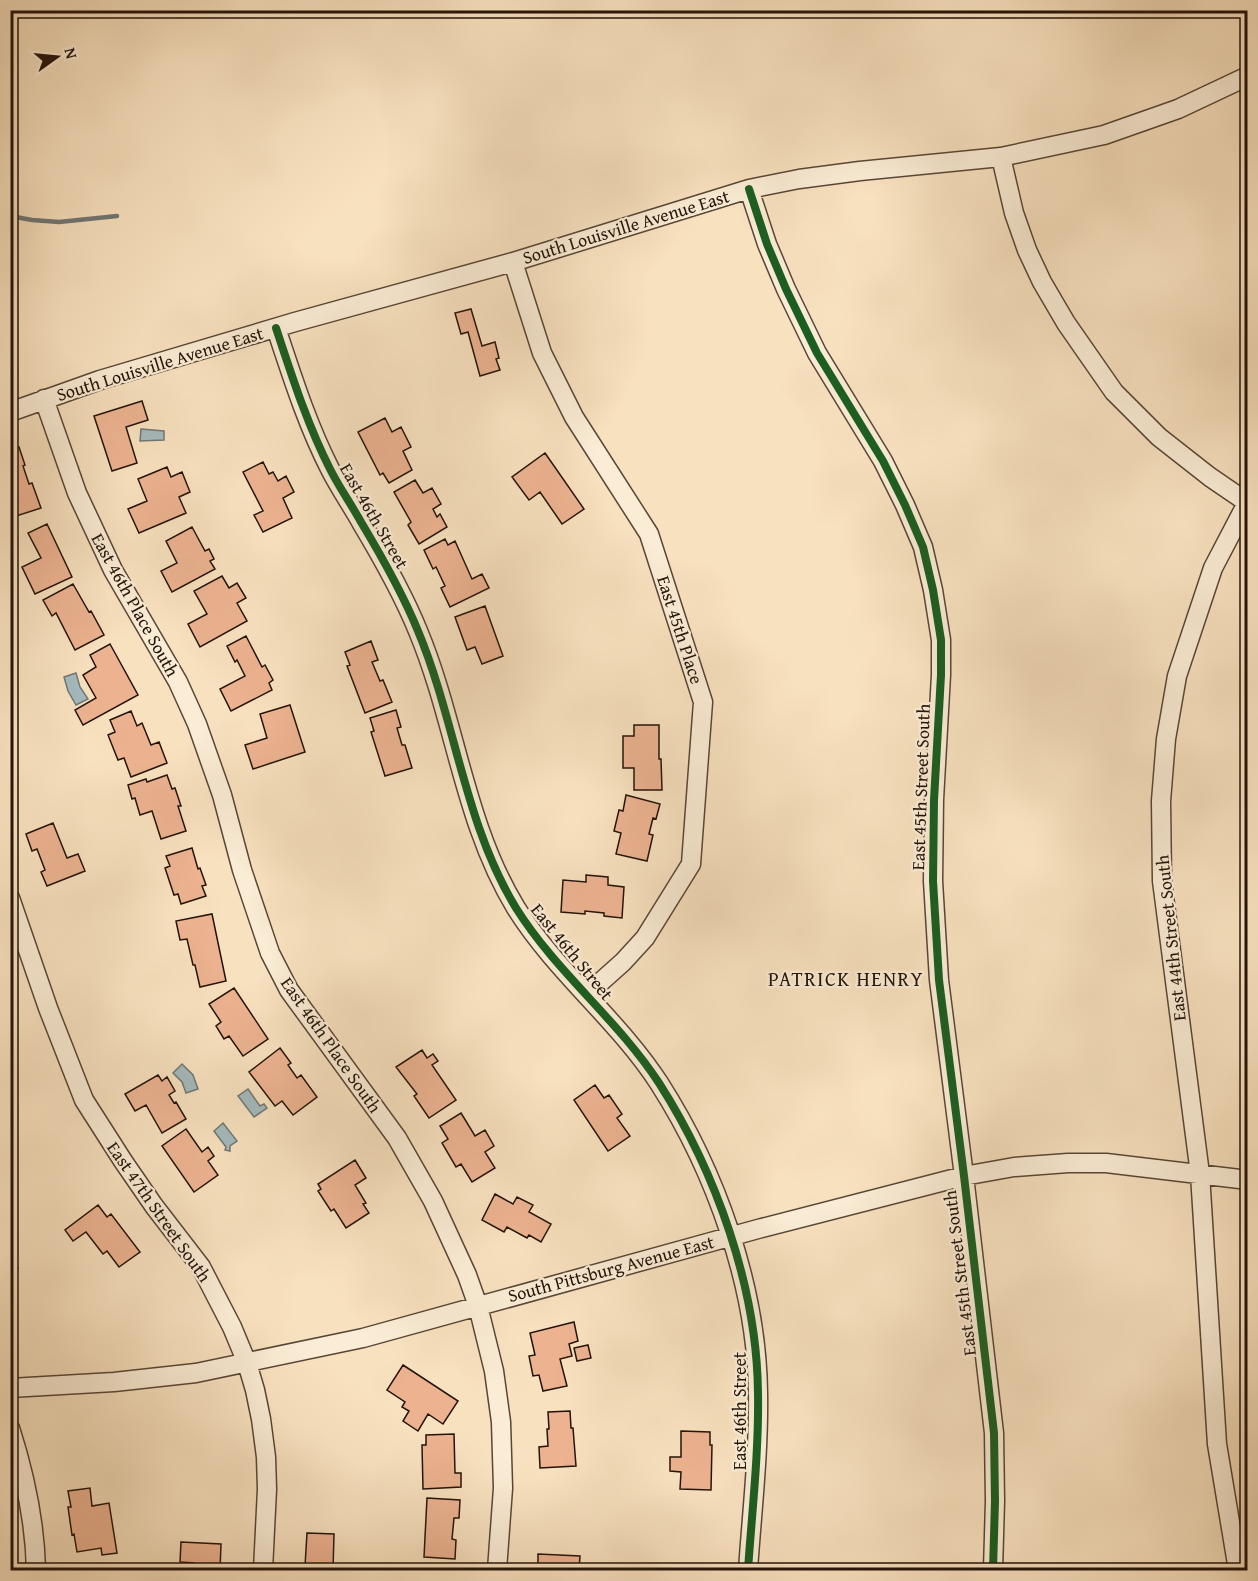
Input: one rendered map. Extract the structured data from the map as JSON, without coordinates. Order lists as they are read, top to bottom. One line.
{"streets":{"street":["South Louisville Avenue East","East 46th Street","East 46th Place South","East 45th Place","East 45th Street South","East 44th Street South","East 47th Street South","South Pittsburg Avenue East"]},"crossings":[["South Louisville Avenue East","East 46th Street"],["South Louisville Avenue East","East 46th Place South"],["South Louisville Avenue East","East 45th Place"],["South Louisville Avenue East","East 45th Street South"],["South Louisville Avenue East","East 44th Street South"],["East 46th Street","East 45th Place"],["East 46th Street","South Pittsburg Avenue East"],["East 46th Place South","South Pittsburg Avenue East"],["East 45th Street South","South Pittsburg Avenue East"],["East 44th Street South","South Pittsburg Avenue East"],["East 47th Street South","South Pittsburg Avenue East"]],"districts":["PATRICK HENRY"],"north":"right"}
